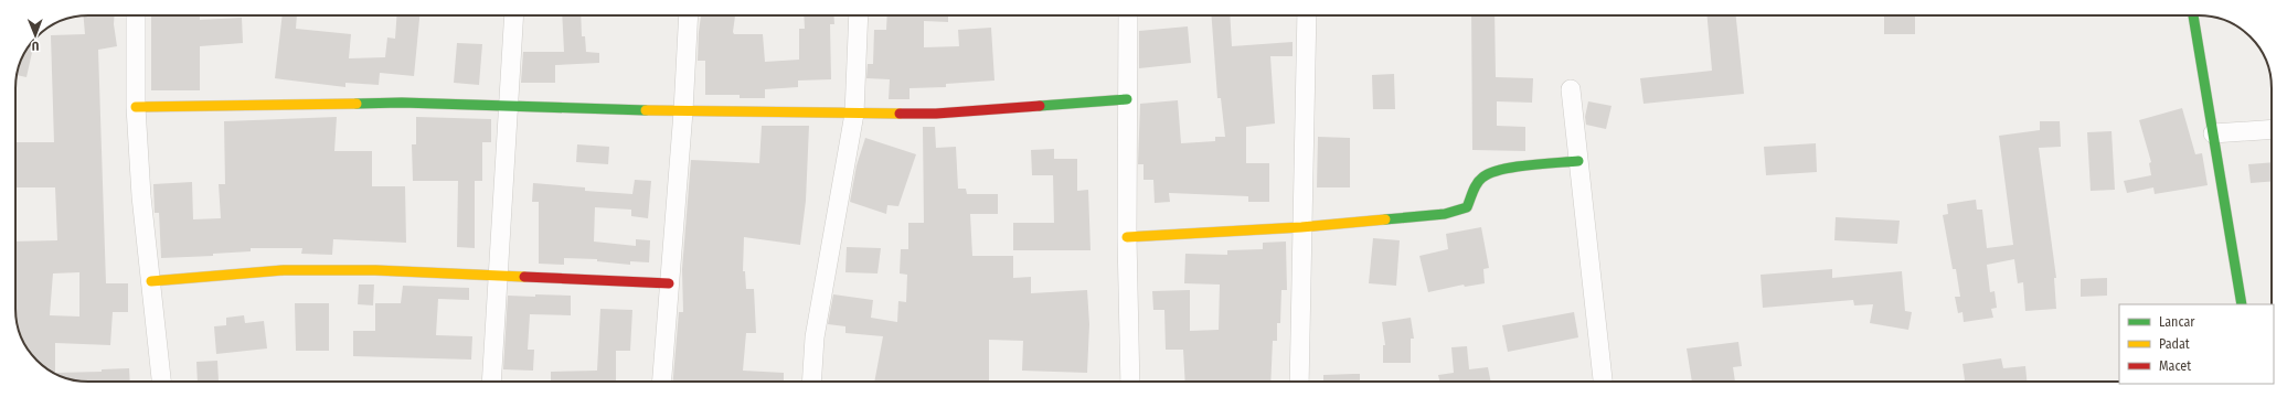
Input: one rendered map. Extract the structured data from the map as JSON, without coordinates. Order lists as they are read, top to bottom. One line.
{"legend":["Lancar","Padat","Macet"],"north":"bottom"}
